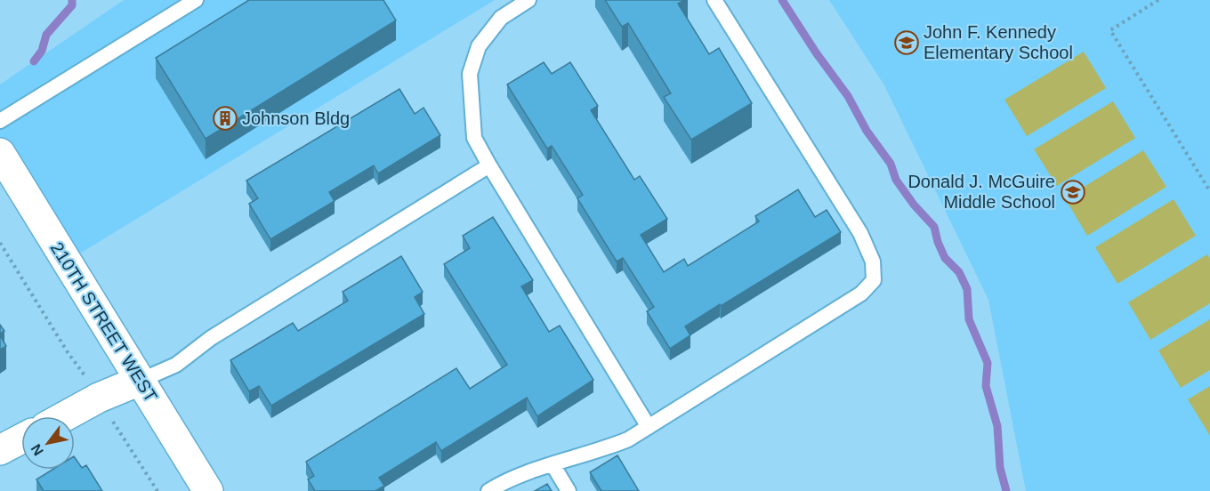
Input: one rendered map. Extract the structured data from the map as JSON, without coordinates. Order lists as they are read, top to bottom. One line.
{"streets":{"street":["210TH STREET WEST"]},"places":{"school or university":["John F. Kennedy Elementary School","Donald J. McGuire Middle School"],"building":["Johnson Bldg"]},"north":"bottom left"}
